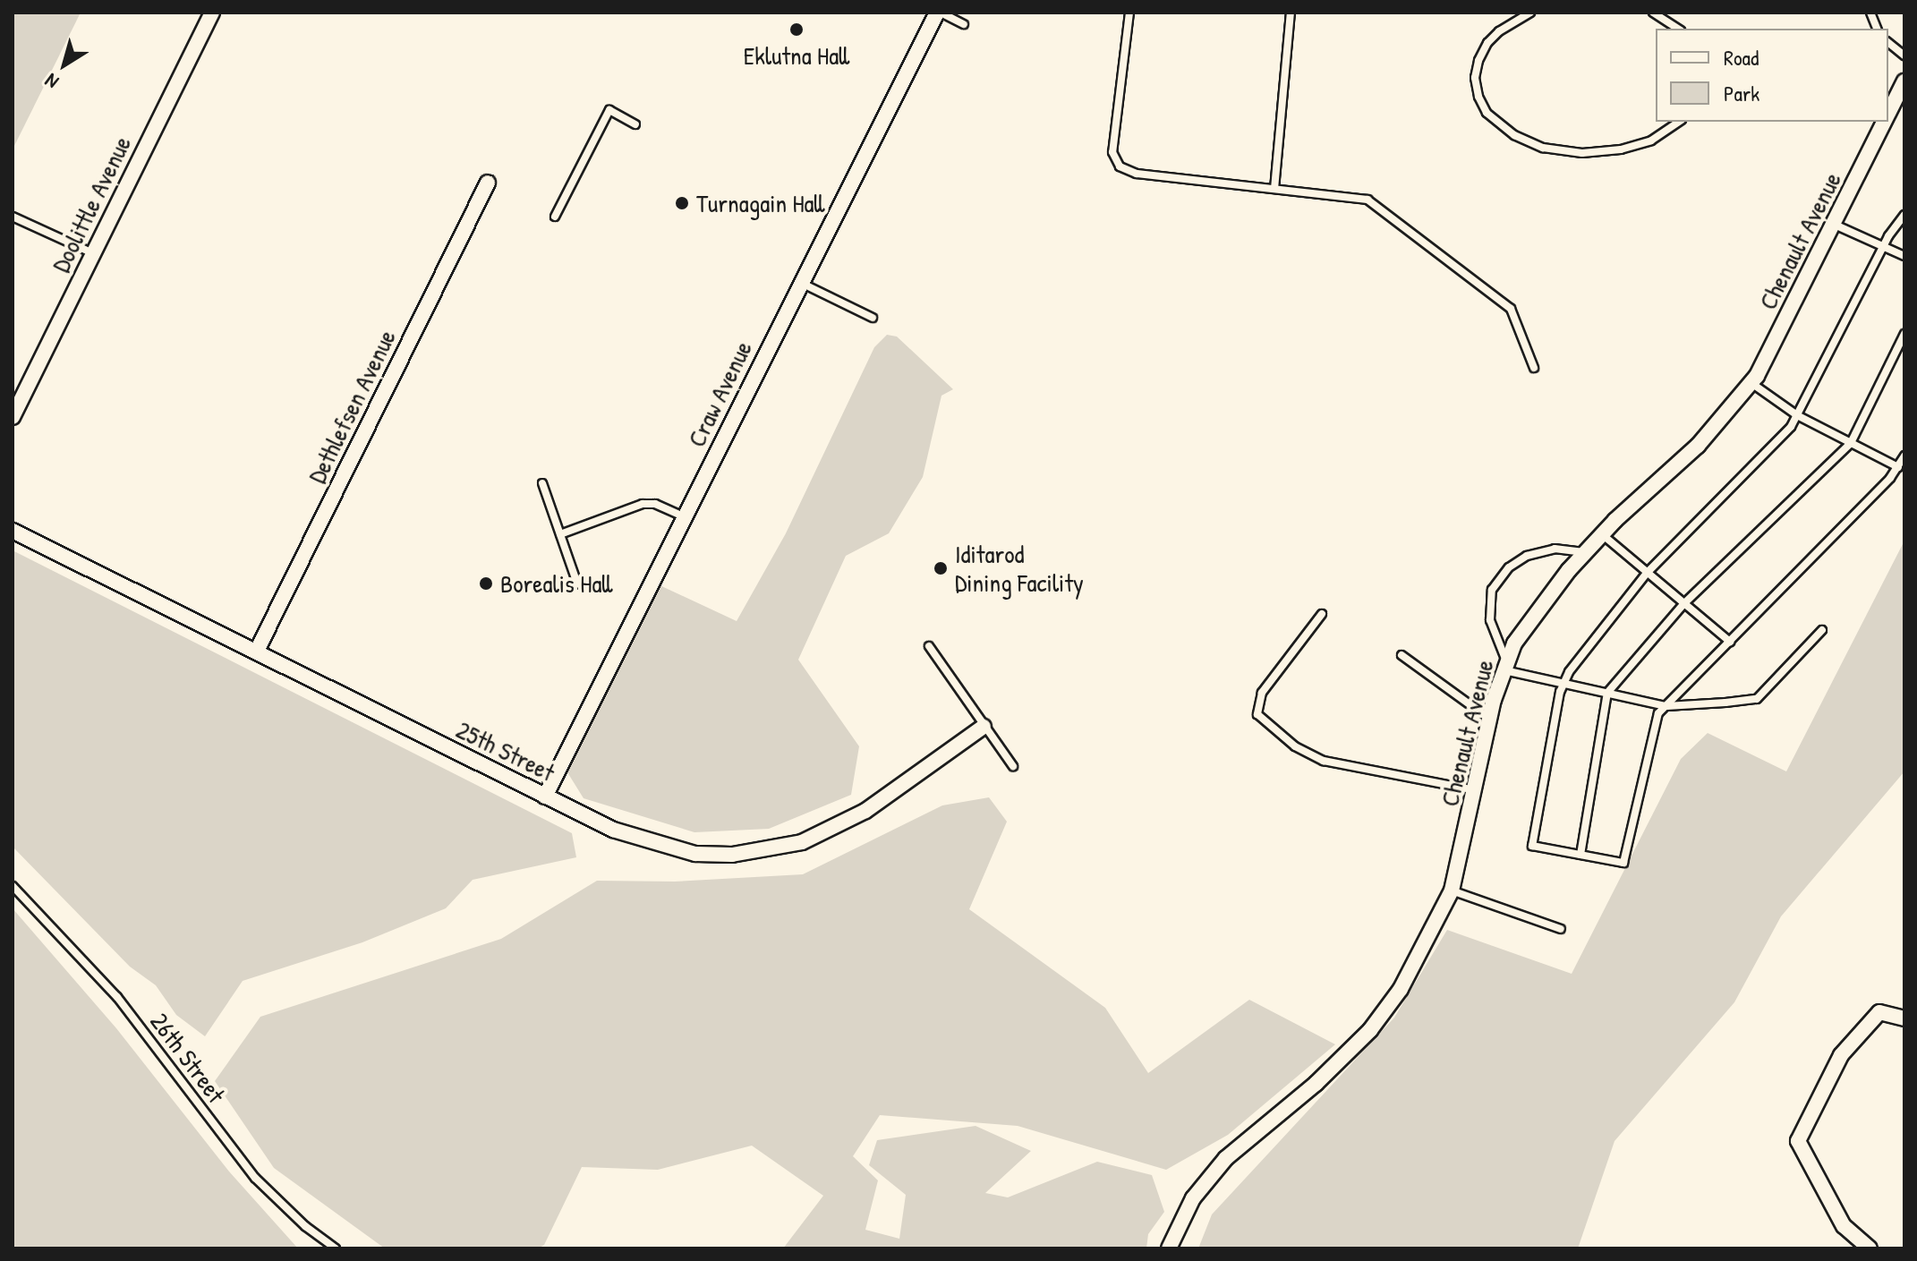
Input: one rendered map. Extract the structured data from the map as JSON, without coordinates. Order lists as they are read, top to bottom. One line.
{"streets":{"street":["Doolittle Avenue","Chenault Avenue","Craw Avenue","Dethlefsen Avenue","25th Street"],"lane":["26th Street"]},"crossings":[["Craw Avenue","25th Street"],["Dethlefsen Avenue","25th Street"]],"places":["Eklutna Hall","Turnagain Hall","Iditarod Dining Facility","Borealis Hall"],"legend":["Road","Park"],"north":"bottom left"}
